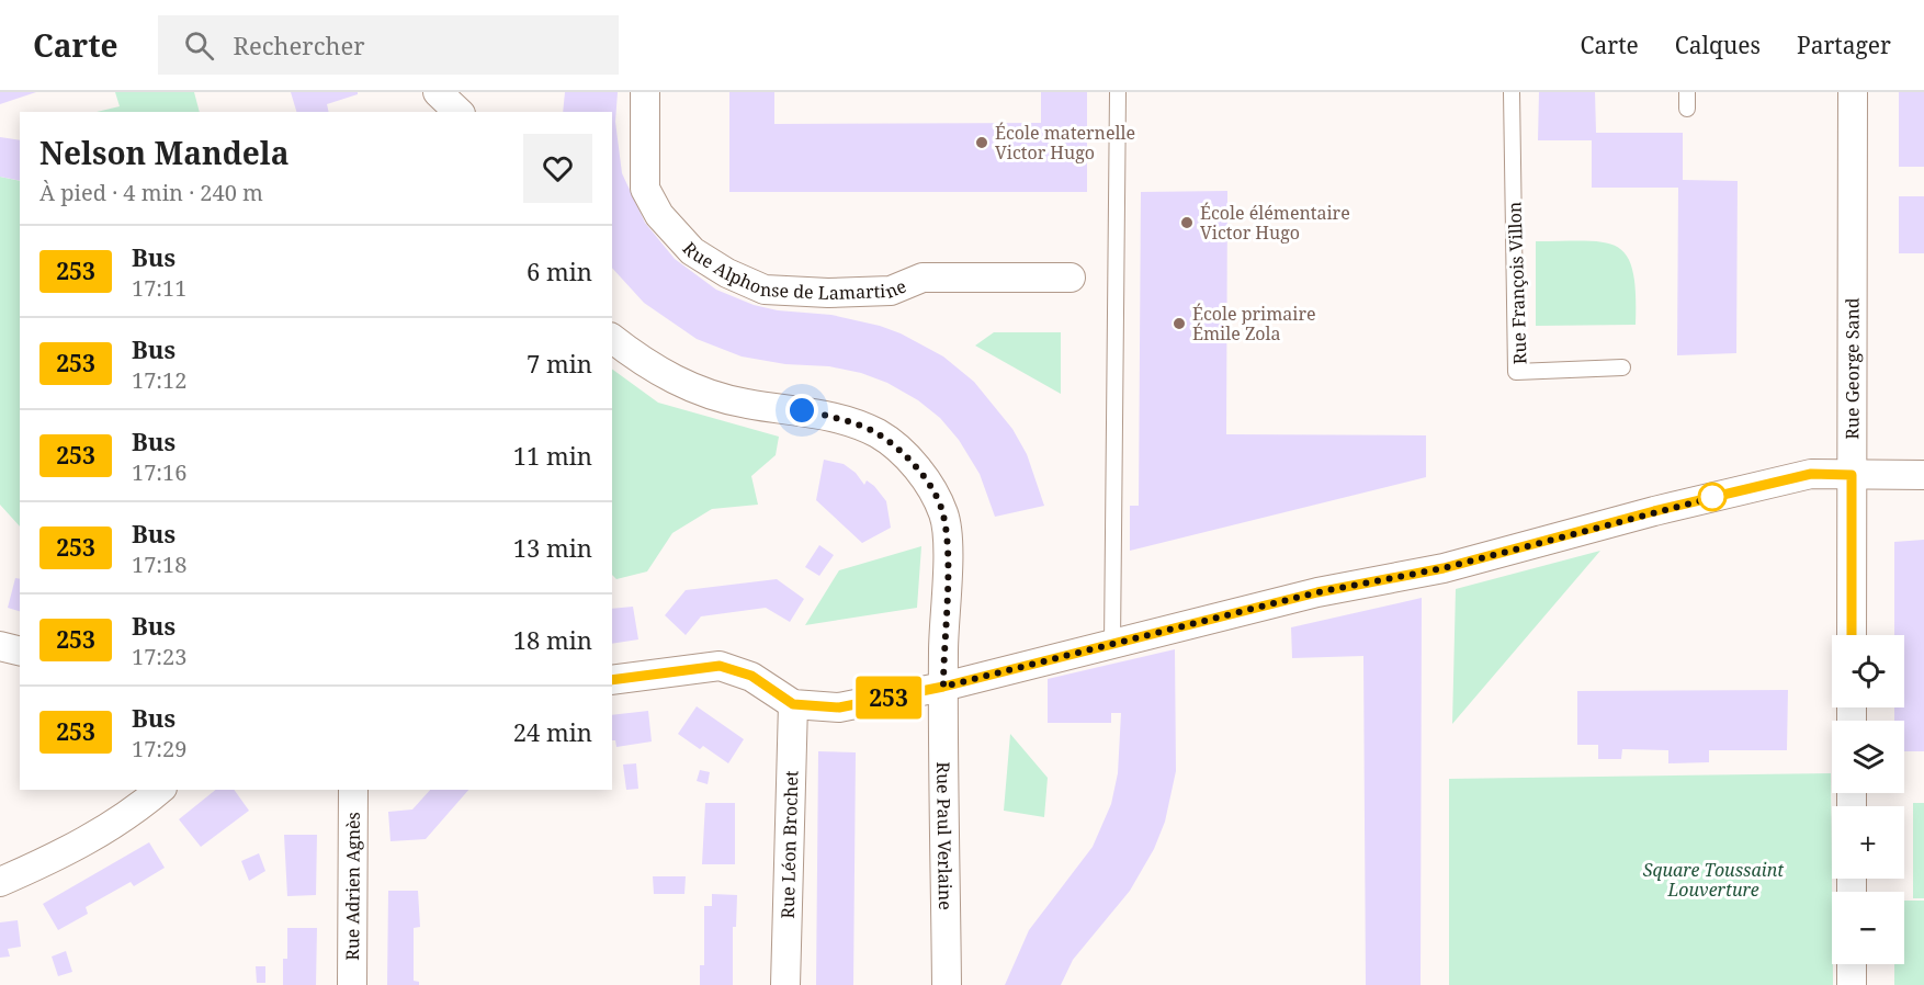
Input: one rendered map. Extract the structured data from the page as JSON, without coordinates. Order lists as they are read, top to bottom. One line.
{"streets":{"street":["Rue Alphonse de Lamartine","Rue George Sand","Rue Paul Verlaine","Rue Léon Brochet","Rue Adrien Agnès"],"lane":["Rue François Villon"]},"parks":["Square Toussaint Louverture"],"places":["École maternelle Victor Hugo","École élémentaire Victor Hugo","École primaire Émile Zola"],"lines":["bus line 253"],"page":{"header":"Carte","search":"Rechercher","nav":["Carte","Calques","Partager"],"on_map":"253","heading":["Nelson Mandela","À pied · 4 min · 240 m"],"list":[{"mark":"253","name":"Bus","note":"17:11","value":"6 min"},{"mark":"253","name":"Bus","note":"17:12","value":"7 min"},{"mark":"253","name":"Bus","note":"17:16","value":"11 min"},{"mark":"253","name":"Bus","note":"17:18","value":"13 min"},{"mark":"253","name":"Bus","note":"17:23","value":"18 min"},{"mark":"253","name":"Bus","note":"17:29","value":"24 min"}],"map_buttons":["+","−"]}}
